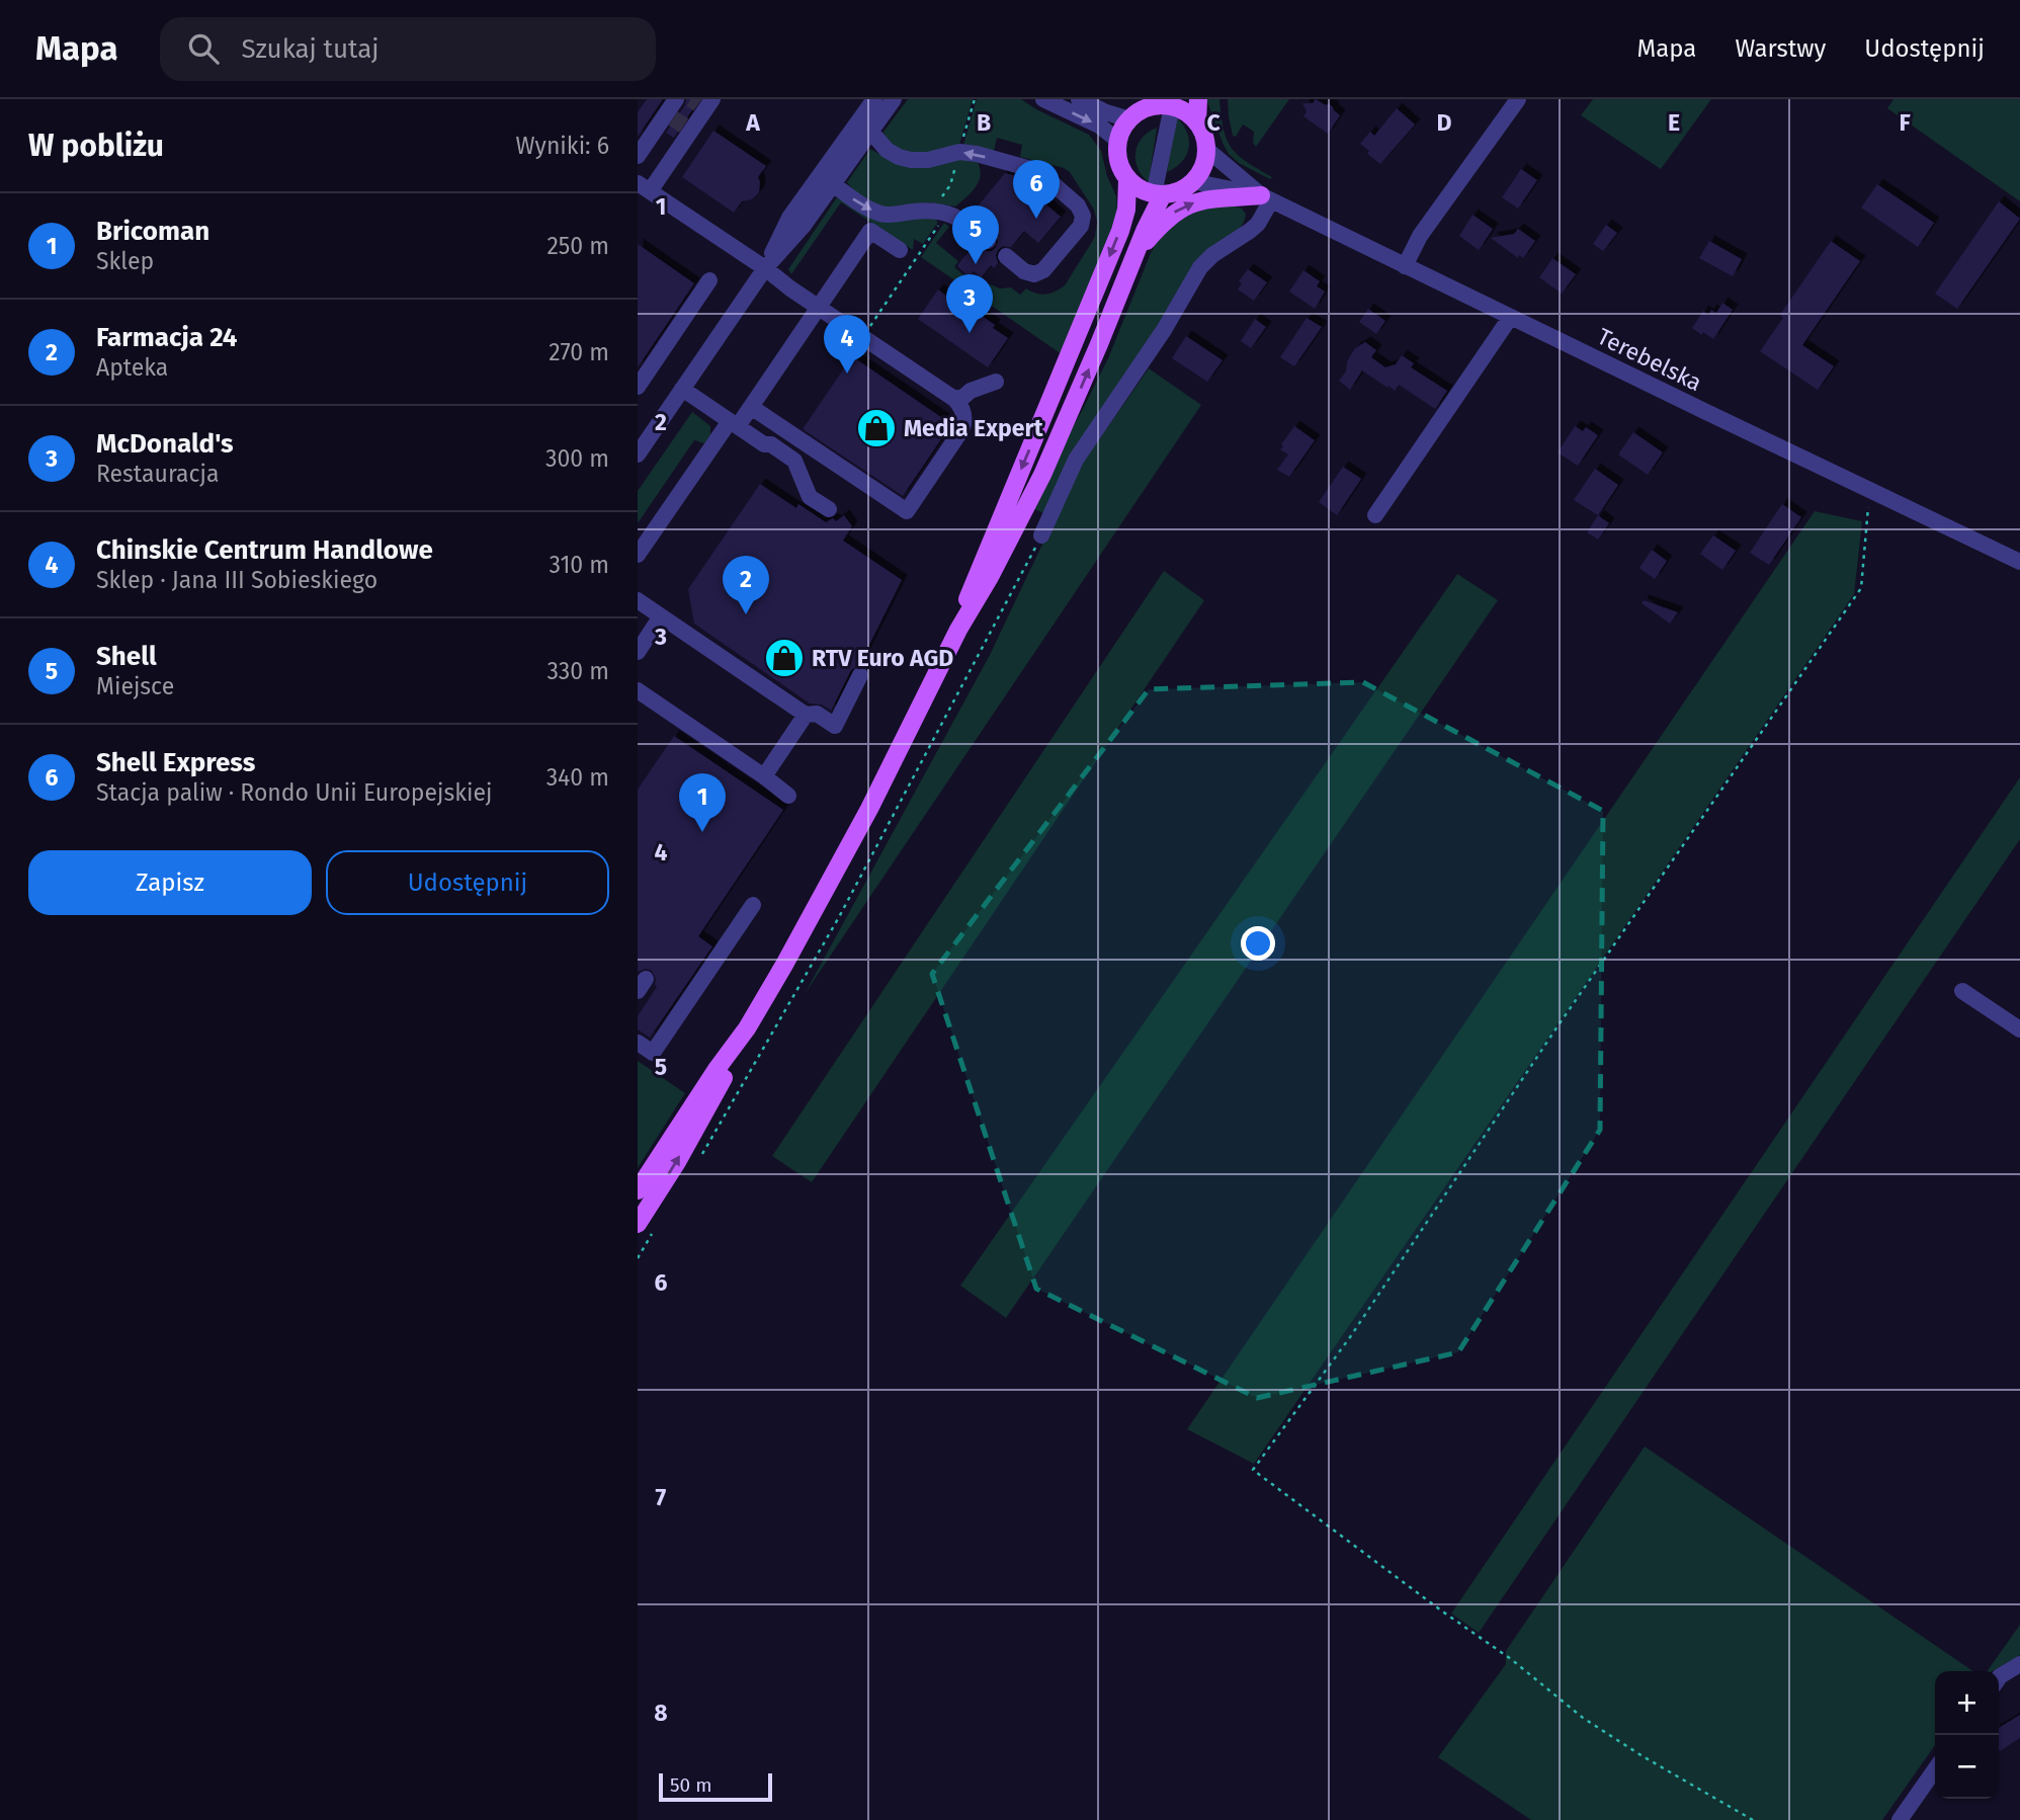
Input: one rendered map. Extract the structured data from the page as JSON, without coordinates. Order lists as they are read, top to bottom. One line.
{"streets":{"street":["Terebelska"]},"places":{"shop":["Media Expert","RTV Euro AGD"]},"scale_bar":"50 m","page":{"header":"Mapa","search":"Szukaj tutaj","nav":["Mapa","Warstwy","Udostępnij"],"heading":["W pobliżu","Wyniki: 6"],"pins":["6","5","3","4","2","1"],"list":[{"mark":"1","name":"Bricoman","note":"Sklep","value":"250 m"},{"mark":"2","name":"Farmacja 24","note":"Apteka","value":"270 m"},{"mark":"3","name":"McDonald's","note":"Restauracja","value":"300 m"},{"mark":"4","name":"Chinskie Centrum Handlowe","note":"Sklep · Jana III Sobieskiego","value":"310 m"},{"mark":"5","name":"Shell","note":"Miejsce","value":"330 m"},{"mark":"6","name":"Shell Express","note":"Stacja paliw · Rondo Unii Europejskiej","value":"340 m"}],"buttons":["Zapisz","Udostępnij"],"map_buttons":["+","−"],"scale":"50 m"},"grid":{"columns":["A","B","C","D","E","F"],"rows":["1","2","3","4","5","6","7","8"]}}
